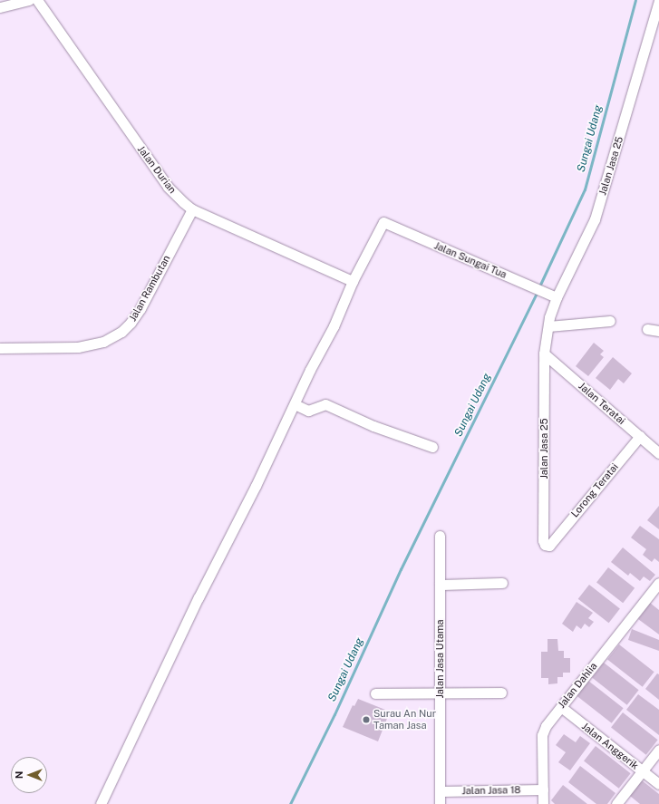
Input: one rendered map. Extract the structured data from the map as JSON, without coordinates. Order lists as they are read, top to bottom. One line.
{"streets":{"street":["Jalan Jasa 25","Jalan Durian","Jalan Sungai Tua","Jalan Rambutan","Jalan Teratai","Lorong Teratai","Jalan Jasa Utama","Jalan Dahlia","Jalan Anggerik","Jalan Jasa 18"]},"crossings":[["Jalan Jasa 25","Jalan Sungai Tua"],["Jalan Jasa 25","Jalan Teratai"],["Jalan Jasa 25","Lorong Teratai"],["Jalan Durian","Jalan Sungai Tua"],["Jalan Durian","Jalan Rambutan"],["Jalan Teratai","Lorong Teratai"],["Jalan Jasa Utama","Jalan Jasa 18"],["Jalan Dahlia","Jalan Anggerik"],["Jalan Dahlia","Jalan Jasa 18"]],"water":["Sungai Udang"],"places":["Surau An Nur Taman Jasa"],"north":"left"}
